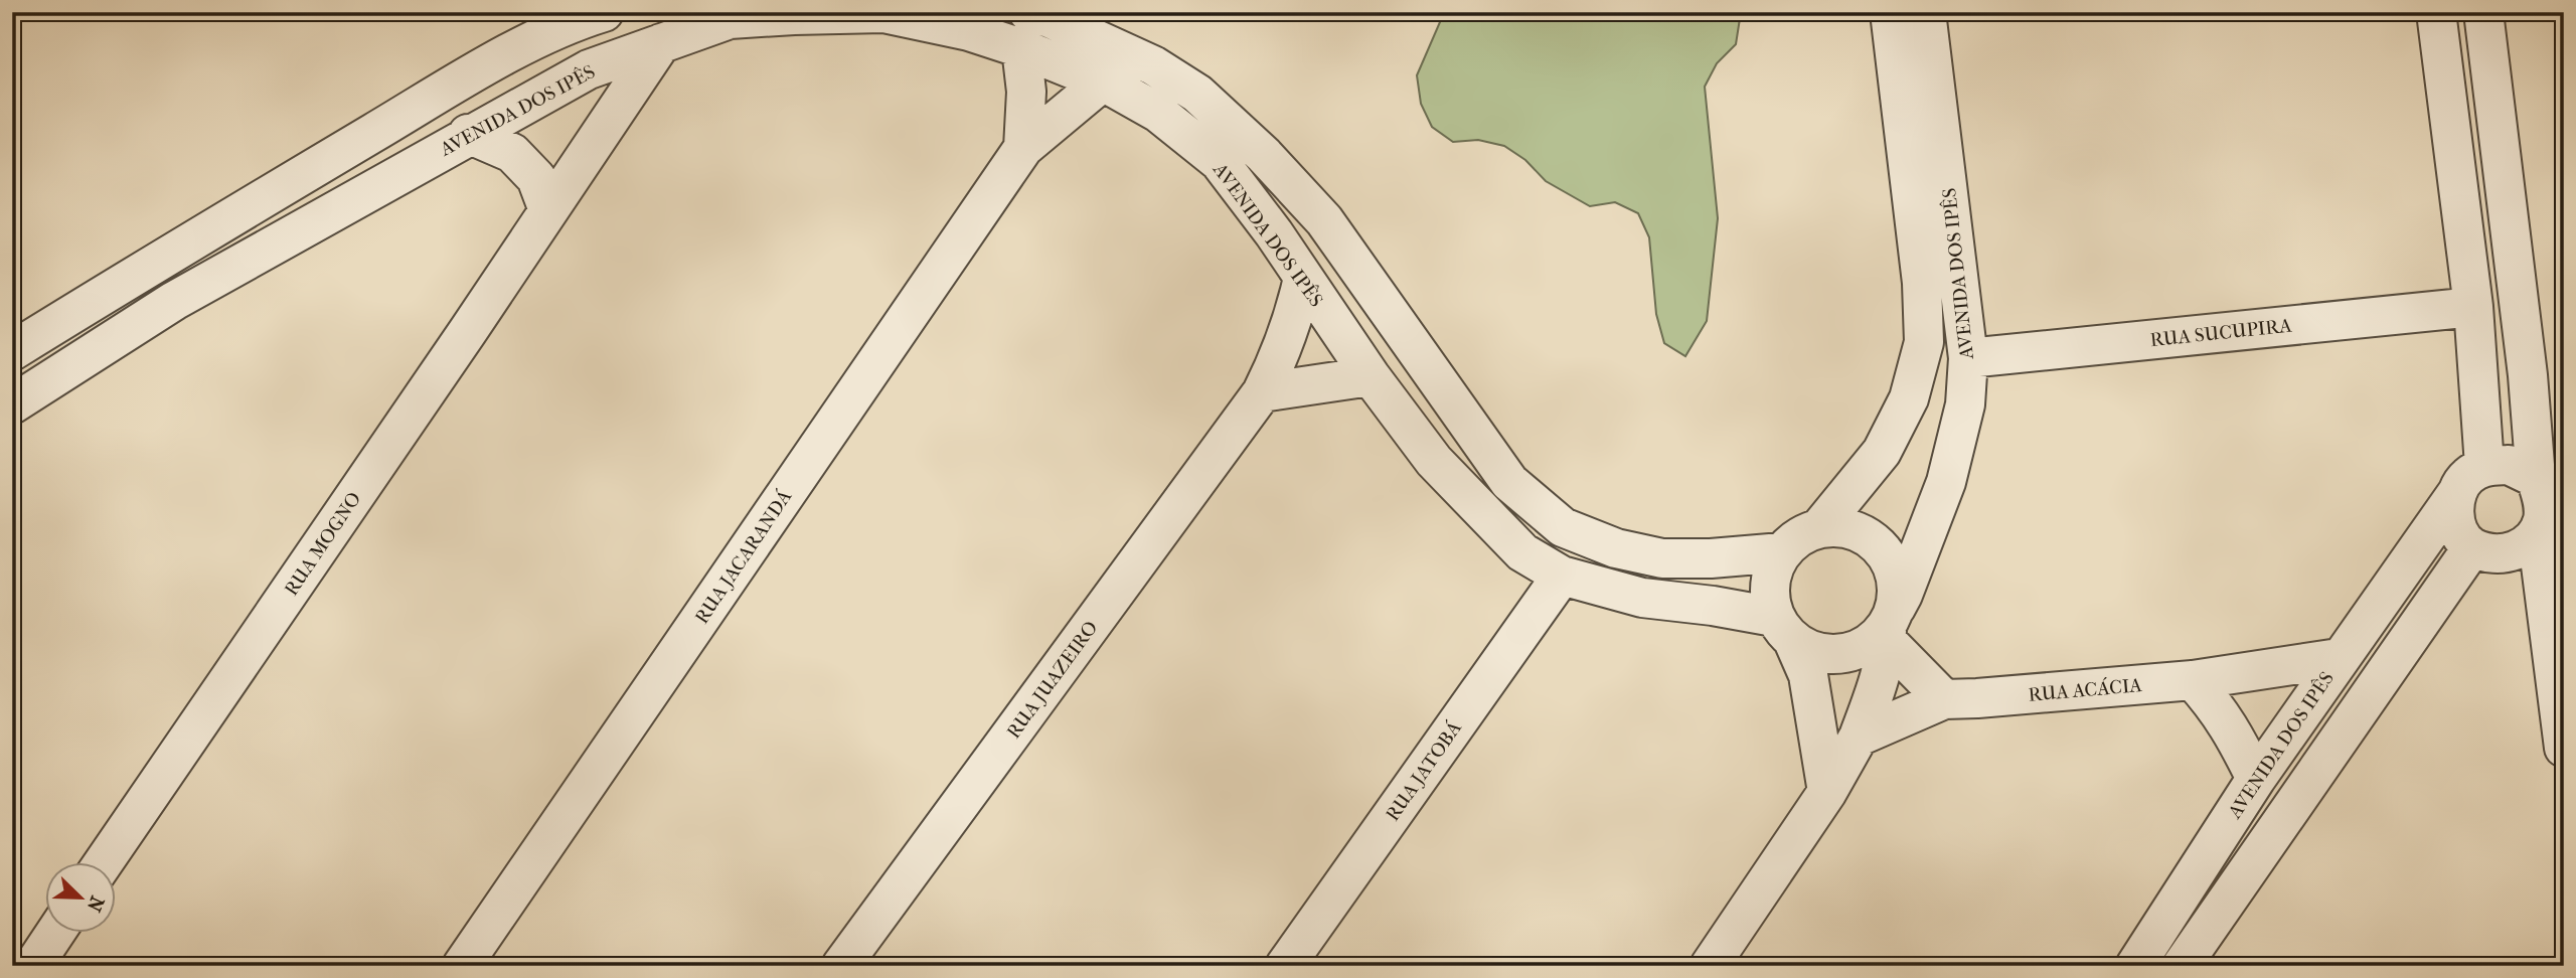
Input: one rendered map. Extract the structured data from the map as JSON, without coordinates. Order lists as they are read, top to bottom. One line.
{"streets":{"street":["AVENIDA DOS IPÊS","RUA SUCUPIRA","RUA MOGNO","RUA JACARANDÁ","RUA JUAZEIRO","RUA ACÁCIA","RUA JATOBÁ"]},"crossings":[["AVENIDA DOS IPÊS","RUA SUCUPIRA"],["AVENIDA DOS IPÊS","RUA MOGNO"],["AVENIDA DOS IPÊS","RUA JACARANDÁ"],["AVENIDA DOS IPÊS","RUA JUAZEIRO"],["AVENIDA DOS IPÊS","RUA ACÁCIA"],["AVENIDA DOS IPÊS","RUA JATOBÁ"]],"north":"bottom right"}
